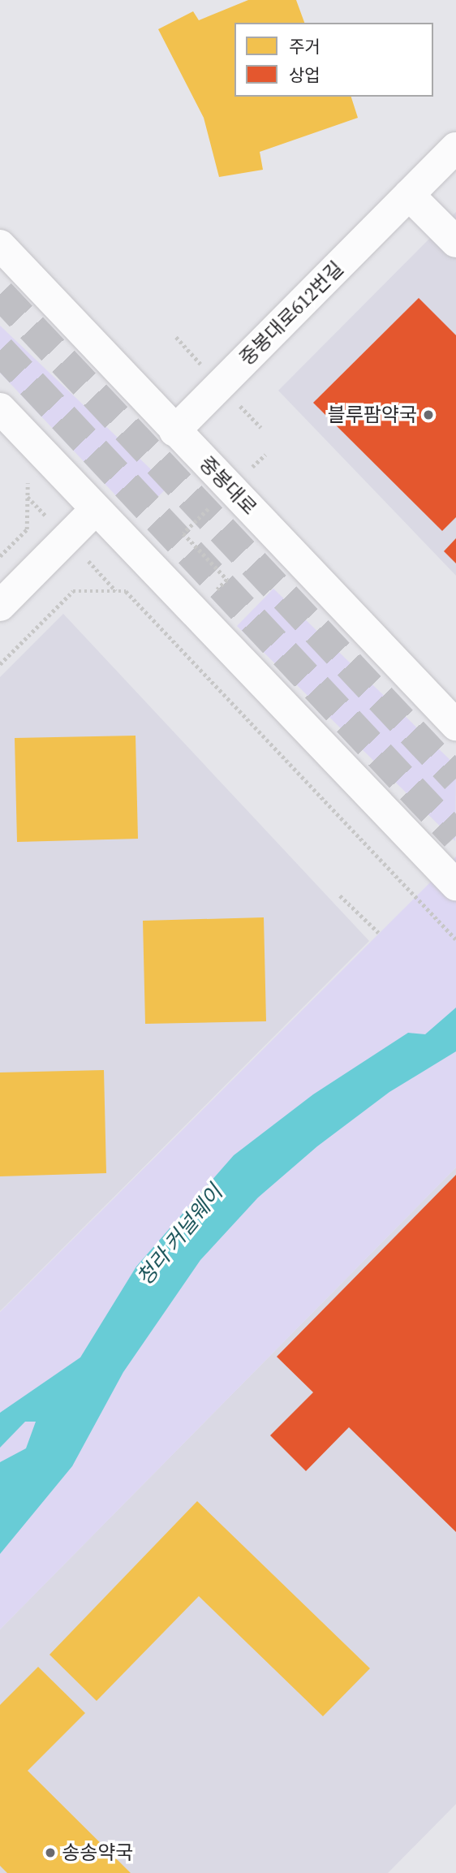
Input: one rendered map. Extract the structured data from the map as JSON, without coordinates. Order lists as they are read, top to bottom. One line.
{"streets":{"main road":["중봉대로612번길","중봉대로"]},"crossings":[["중봉대로612번길","중봉대로"]],"water":["청라 커널웨이"],"places":["블루팜약국","송송약국"],"legend":["주거","상업"]}
